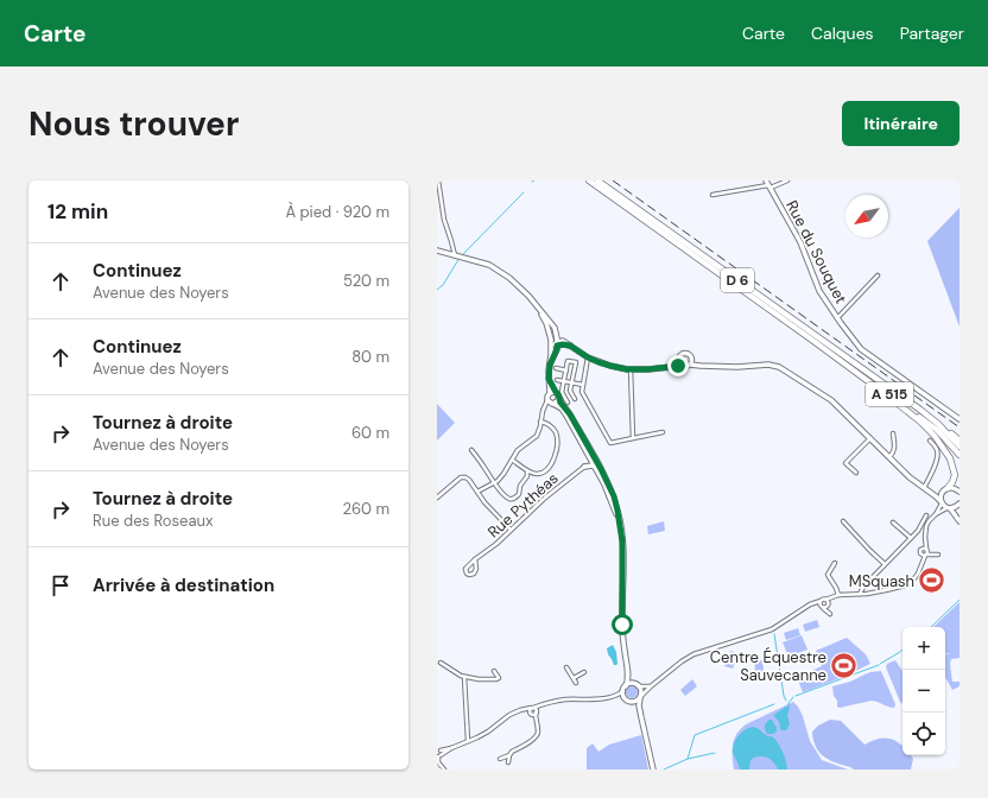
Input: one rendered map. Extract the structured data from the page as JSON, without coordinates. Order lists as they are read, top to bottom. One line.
{"streets":{"highway":["D 6","A 515"],"street":["Rue du Souquet","Rue Pythéas"]},"crossings":[["D 6","A 515"]],"places":{"sports":["MSquash","Centre Équestre Sauvecanne"]},"north":"bottom left","page":{"header":"Carte","nav":["Carte","Calques","Partager"],"buttons":"Itinéraire","title":"Nous trouver","heading":["12 min","À pied · 920 m"],"list":[["Continuez","Avenue des Noyers","520 m"],["Continuez","Avenue des Noyers","80 m"],["Tournez à droite","Avenue des Noyers","60 m"],["Tournez à droite","Rue des Roseaux","260 m"],"Arrivée à destination"],"map_buttons":["+","−"]}}
